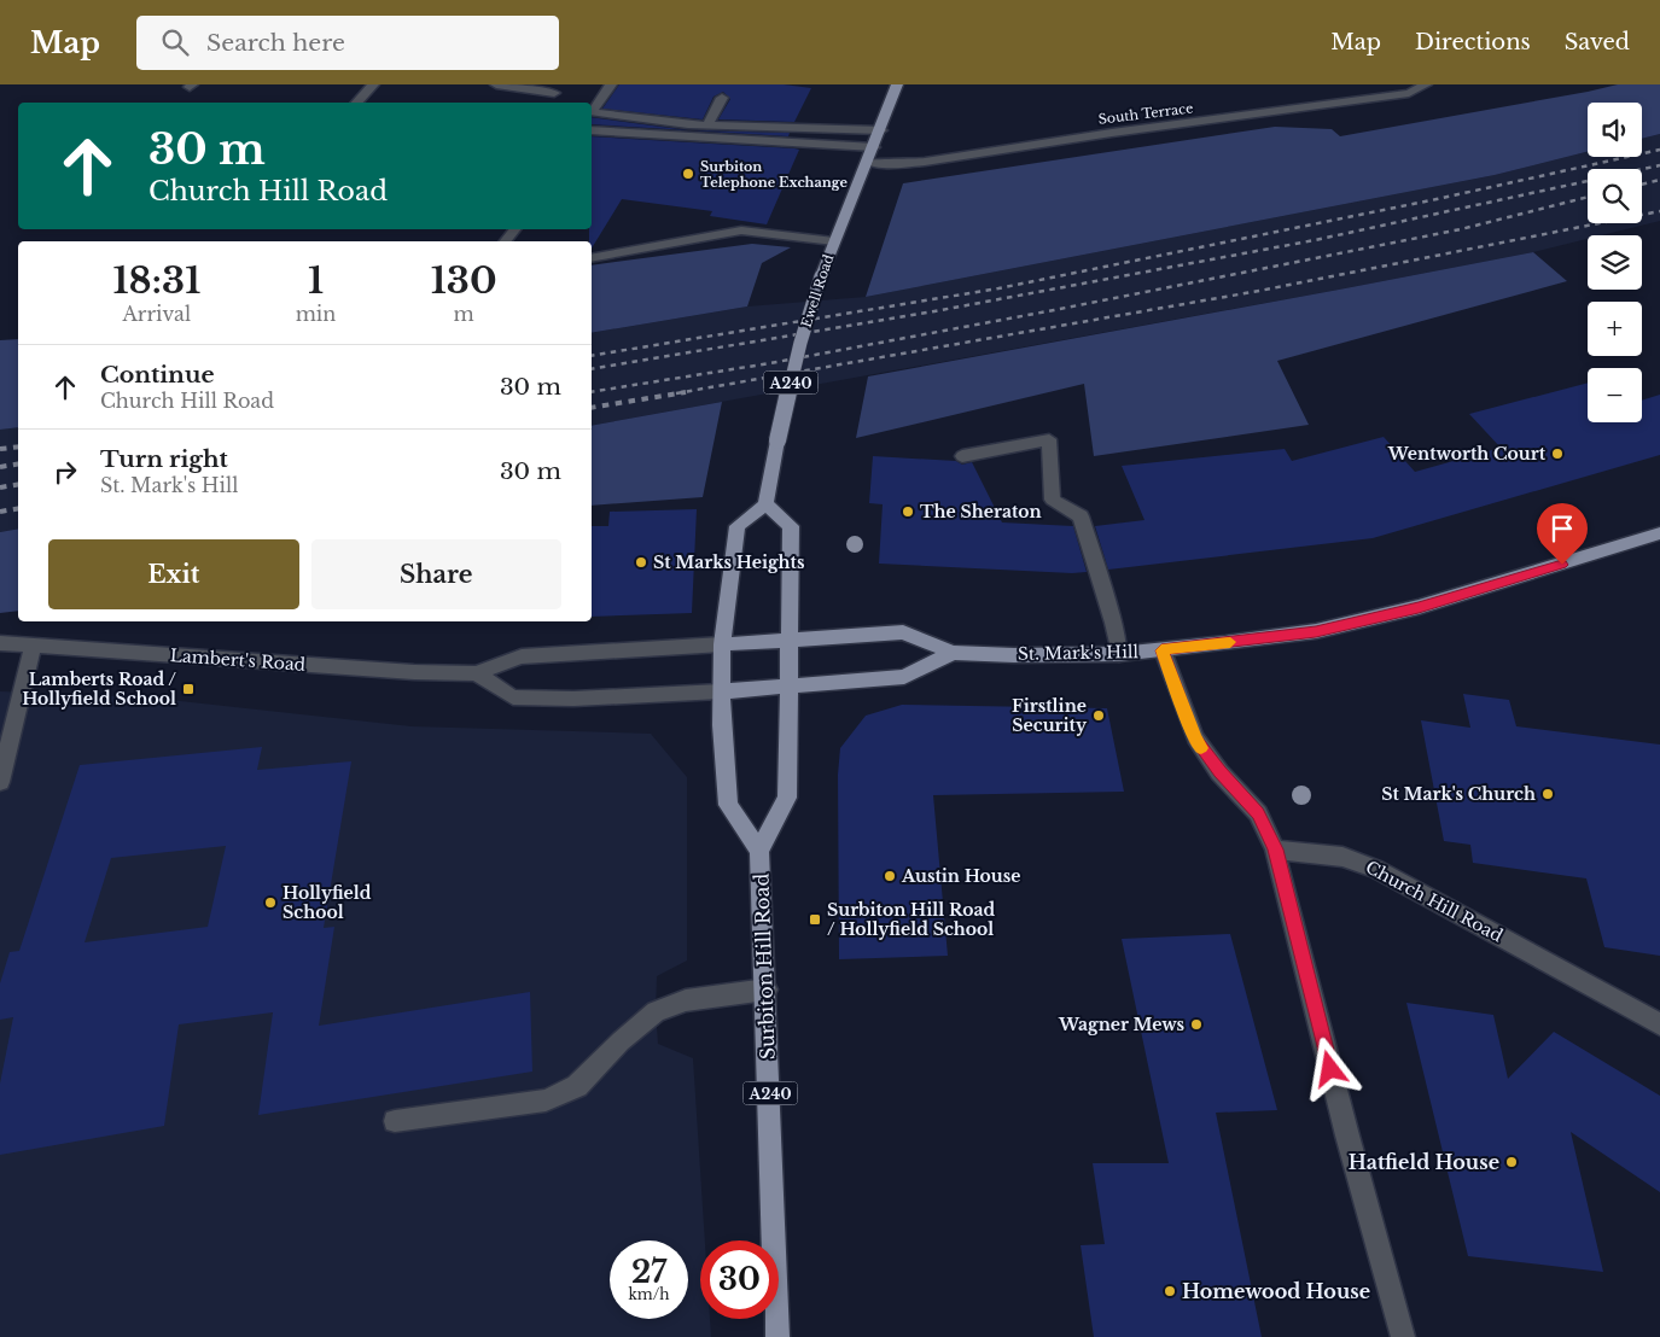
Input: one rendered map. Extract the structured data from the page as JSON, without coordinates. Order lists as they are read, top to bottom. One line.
{"streets":{"main road":["Ewell Road","A240","St. Mark's Hill","Surbiton Hill Road"],"street":["South Terrace","Lambert's Road","Church Hill Road"]},"crossings":[["South Terrace","Ewell Road"],["St. Mark's Hill","Lambert's Road"],["St. Mark's Hill","Surbiton Hill Road"],["Lambert's Road","Surbiton Hill Road"]],"places":{"other":["Surbiton Telephone Exchange","Wentworth Court","The Sheraton","St Marks Heights","Firstline Security","St Mark's Church","Austin House","Hollyfield School","Wagner Mews","Hatfield House","Homewood House"],"transit":["Lamberts Road / Hollyfield School","Surbiton Hill Road / Hollyfield School"]},"page":{"header":"Map","search":"Search here","nav":["Map","Directions","Saved"],"map_buttons":["+","−"],"turn":["30 m","Church Hill Road"],"eta":["18:31","Arrival","1","min","130","m"],"list":[{"name":"Continue","note":"Church Hill Road","value":"30 m"},{"name":"Turn right","note":"St. Mark's Hill","value":"30 m"}],"buttons":["Exit","Share"],"speed":"27 km/h","limit":"30"}}
